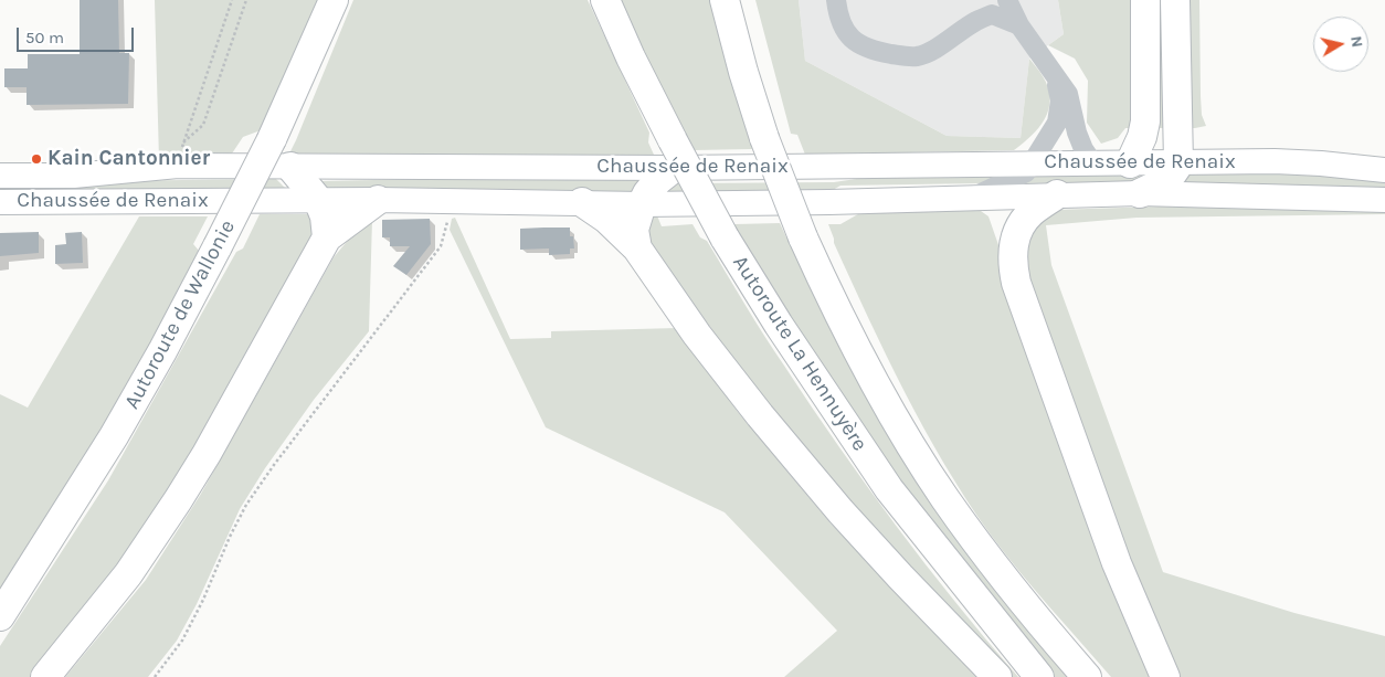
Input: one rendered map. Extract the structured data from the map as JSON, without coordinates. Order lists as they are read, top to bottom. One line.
{"streets":{"highway":["Autoroute de Wallonie","Autoroute La Hennuyère"],"main road":["Chaussée de Renaix"]},"crossings":[["Chaussée de Renaix","Autoroute La Hennuyère"]],"places":["Kain Cantonnier"],"scale_bar":"50 m","north":"right"}
